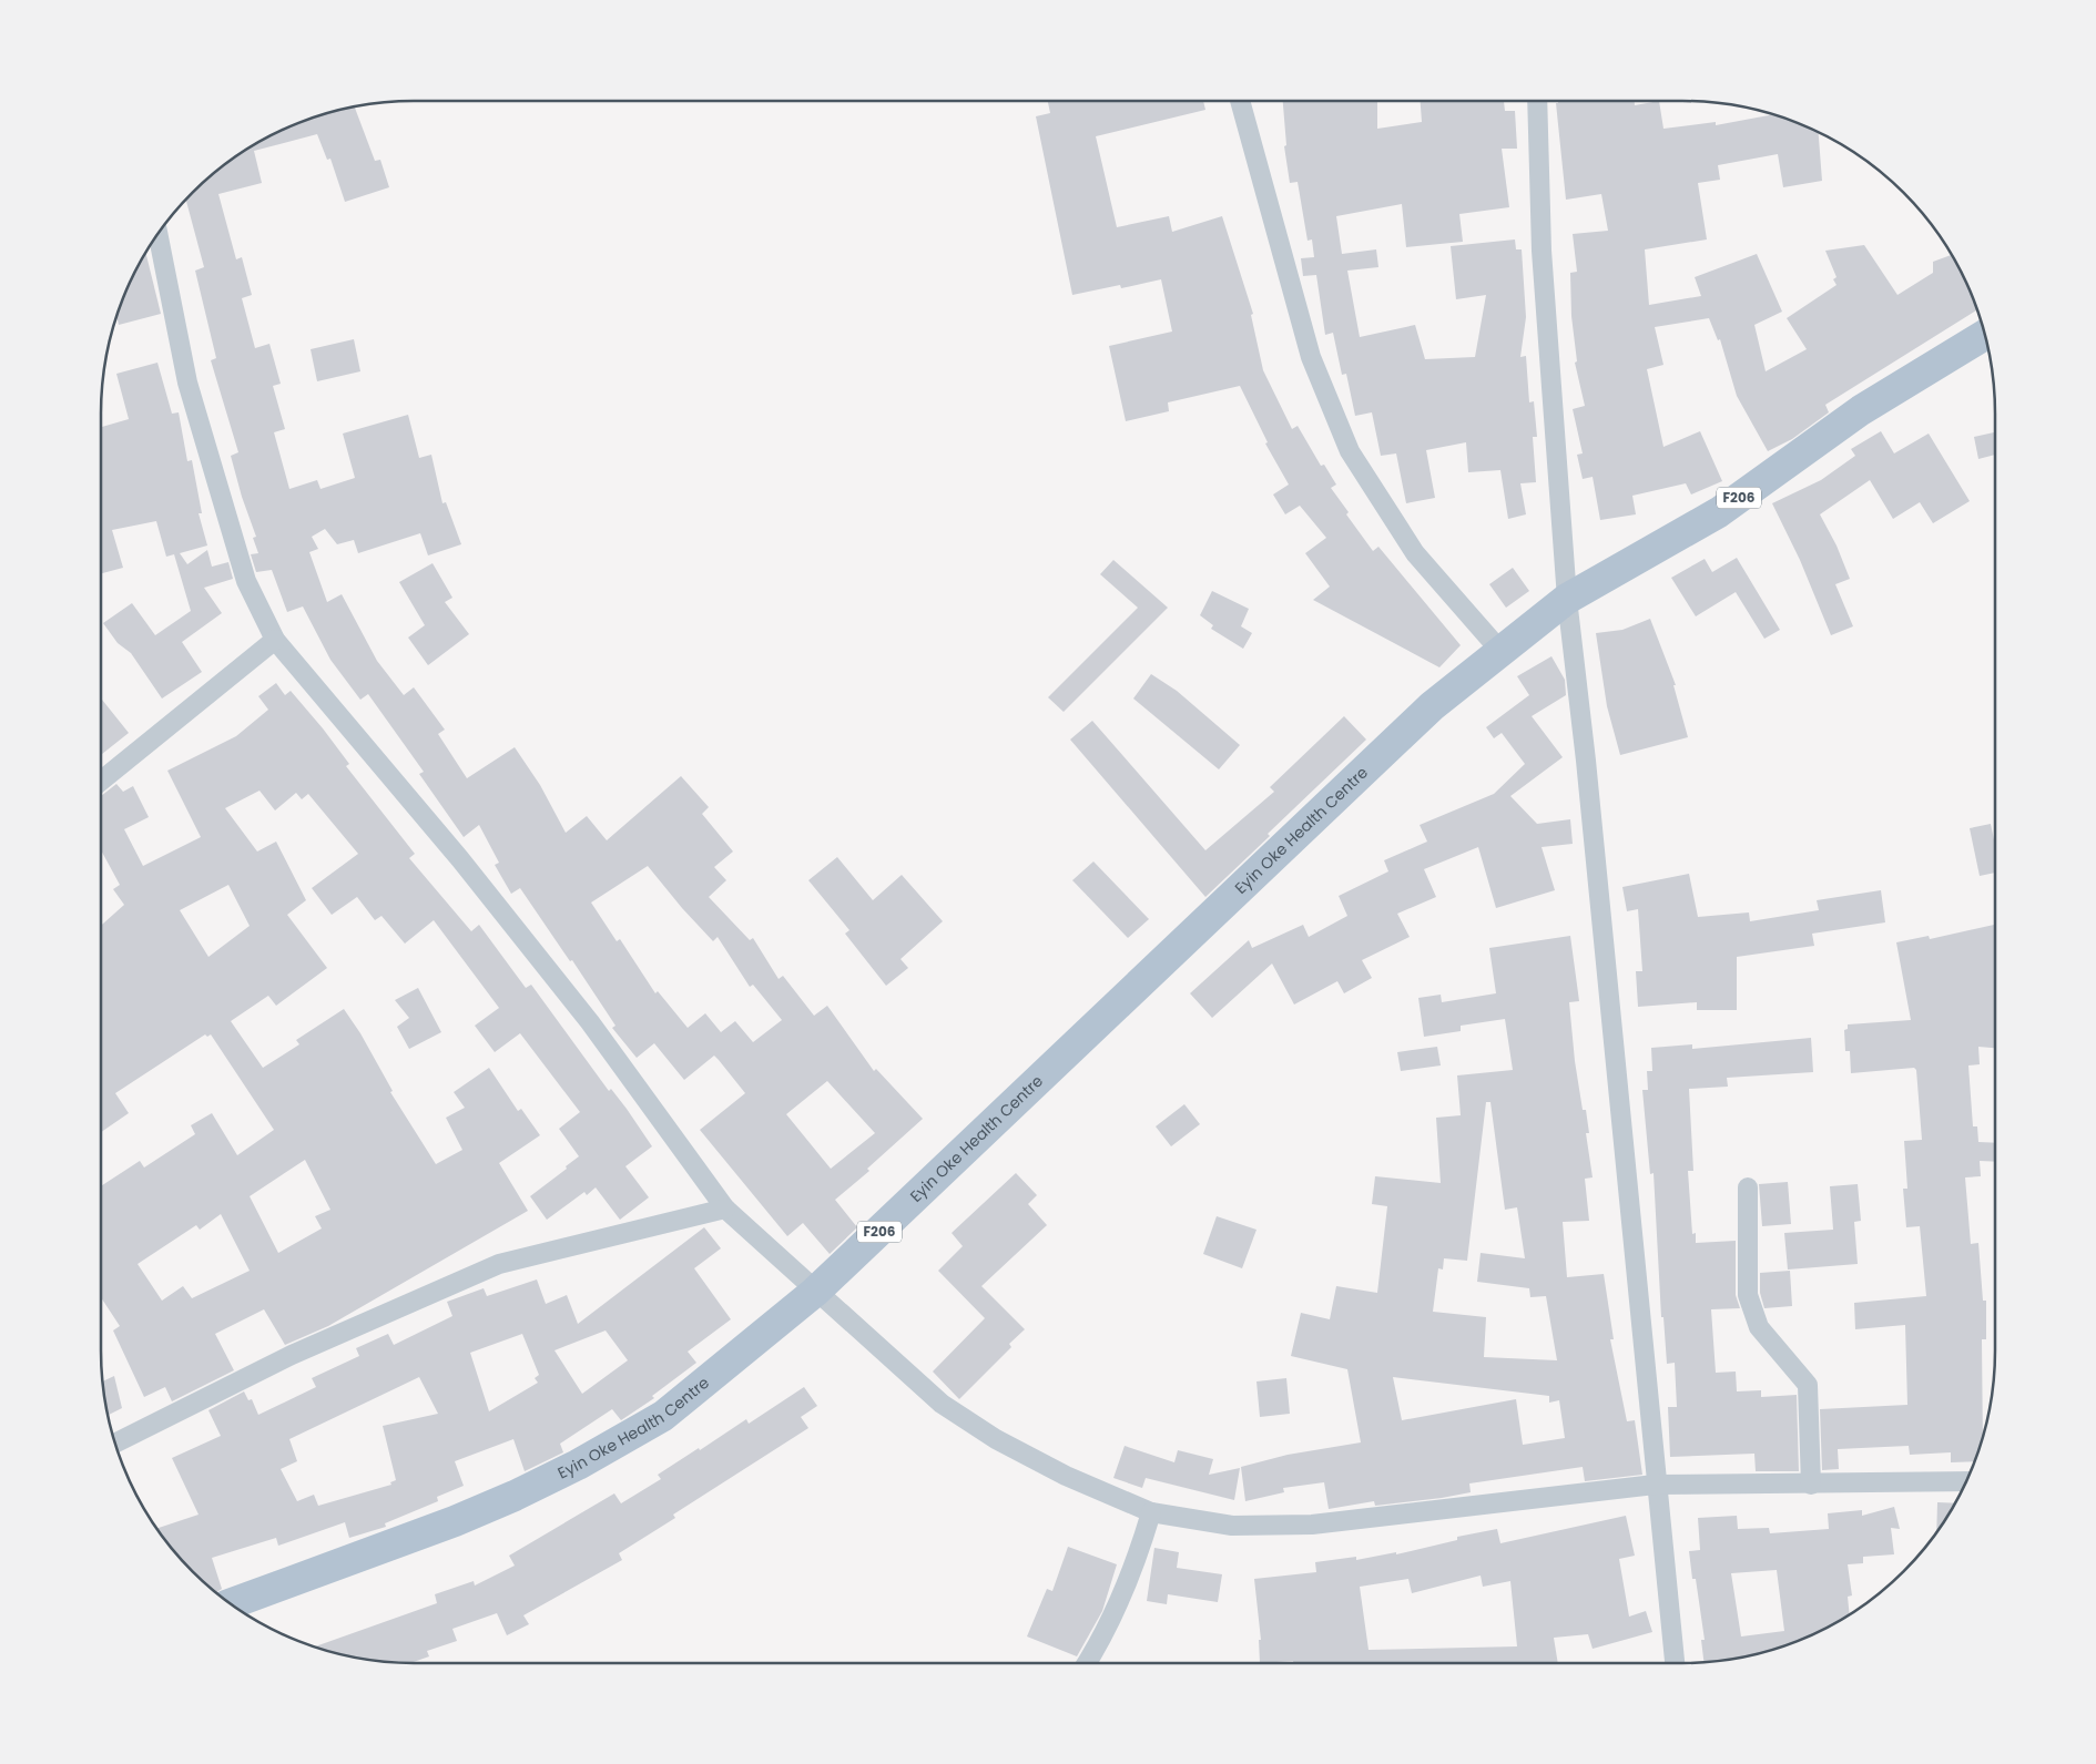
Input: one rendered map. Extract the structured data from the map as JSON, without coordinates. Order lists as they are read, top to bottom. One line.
{"streets":{"main road":["F206","Eyin Oke Health Centre"]},"crossings":[["F206","Eyin Oke Health Centre"]]}
